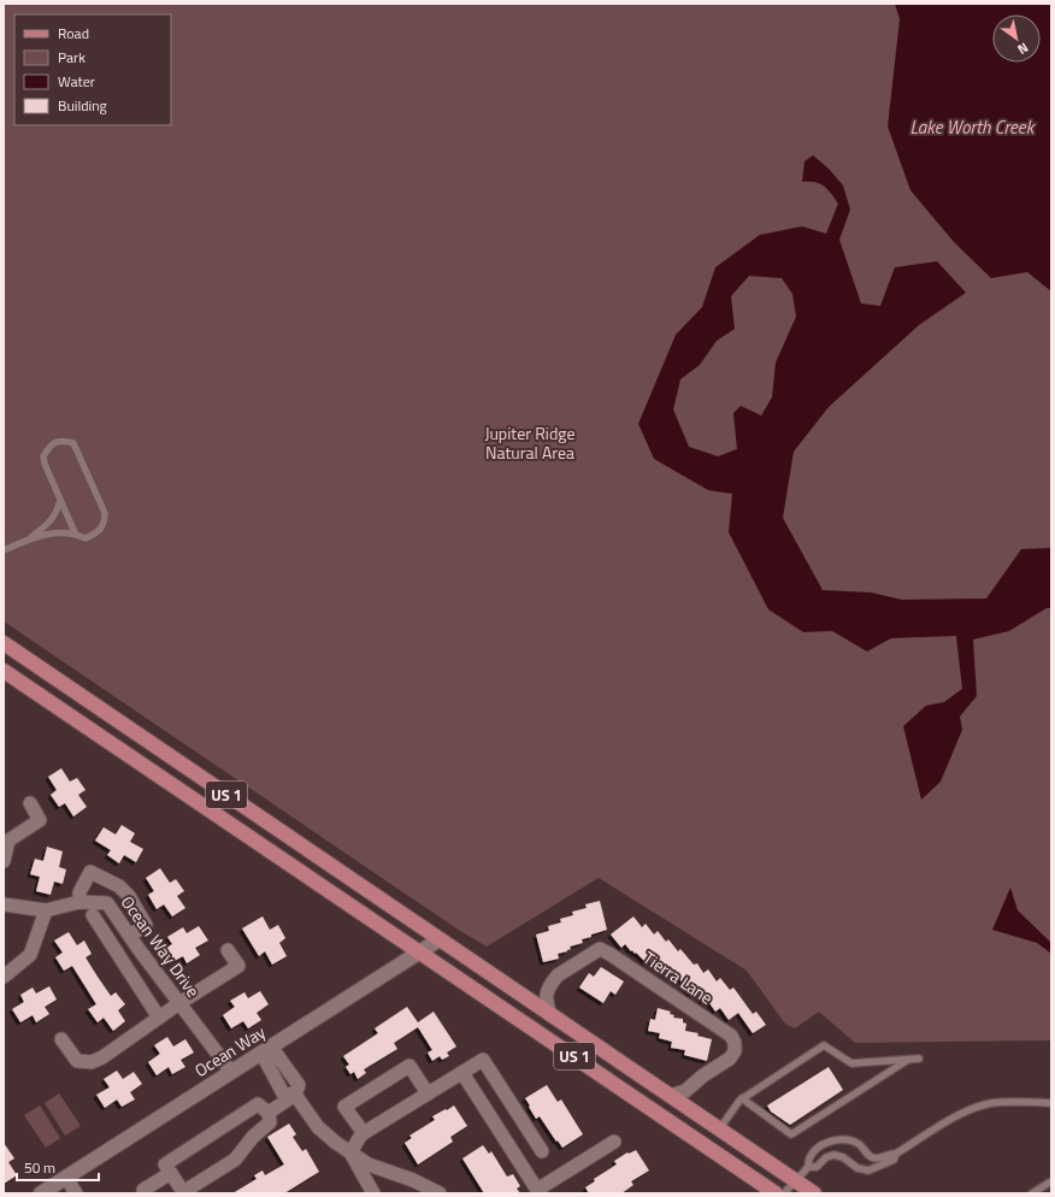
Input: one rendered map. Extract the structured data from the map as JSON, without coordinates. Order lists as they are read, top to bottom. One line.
{"streets":{"main road":["US 1"],"street":["Ocean Way Drive","Tierra Lane","Ocean Way"]},"crossings":[["US 1","Tierra Lane"],["US 1","Ocean Way"],["Ocean Way Drive","Ocean Way"]],"water":["Lake Worth Creek"],"parks":["Jupiter Ridge Natural Area"],"legend":["Road","Park","Water","Building"],"scale_bar":"50 m","north":"bottom right"}
